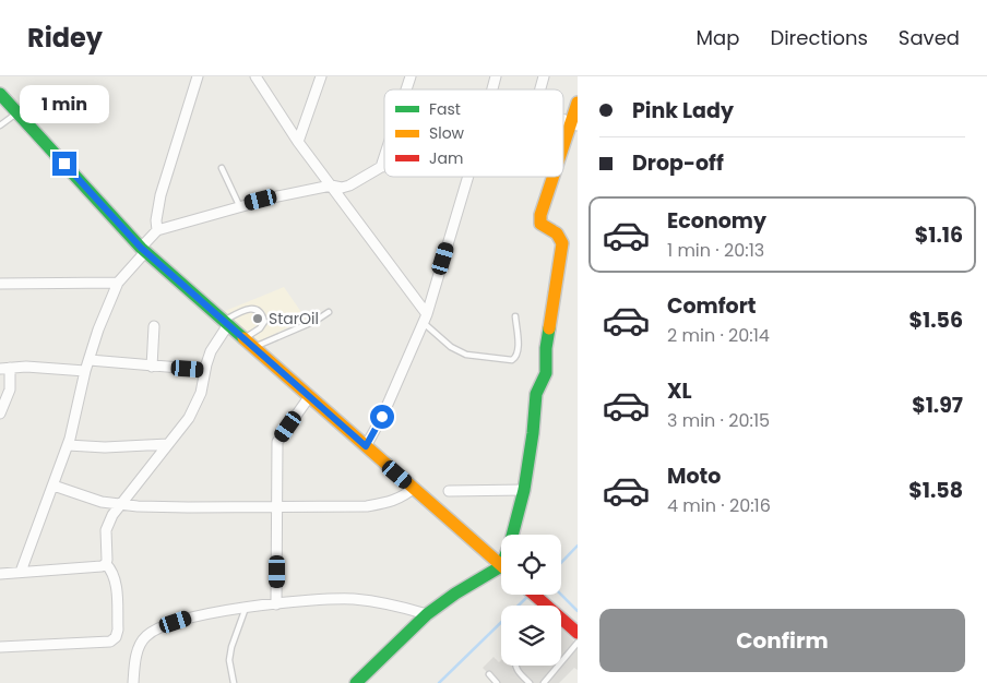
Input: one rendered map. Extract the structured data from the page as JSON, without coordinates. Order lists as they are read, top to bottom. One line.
{"places":["StarOil"],"legend":["Fast","Slow","Jam"],"page":{"header":"Ridey","nav":["Map","Directions","Saved"],"banner":["Pink Lady","Drop-off"],"bubble":"1 min","list":[{"name":"Economy","note":"1 min · 20:13","value":"$1.16"},{"name":"Comfort","note":"2 min · 20:14","value":"$1.56"},{"name":"XL","note":"3 min · 20:15","value":"$1.97"},{"name":"Moto","note":"4 min · 20:16","value":"$1.58"}],"buttons":"Confirm"}}
